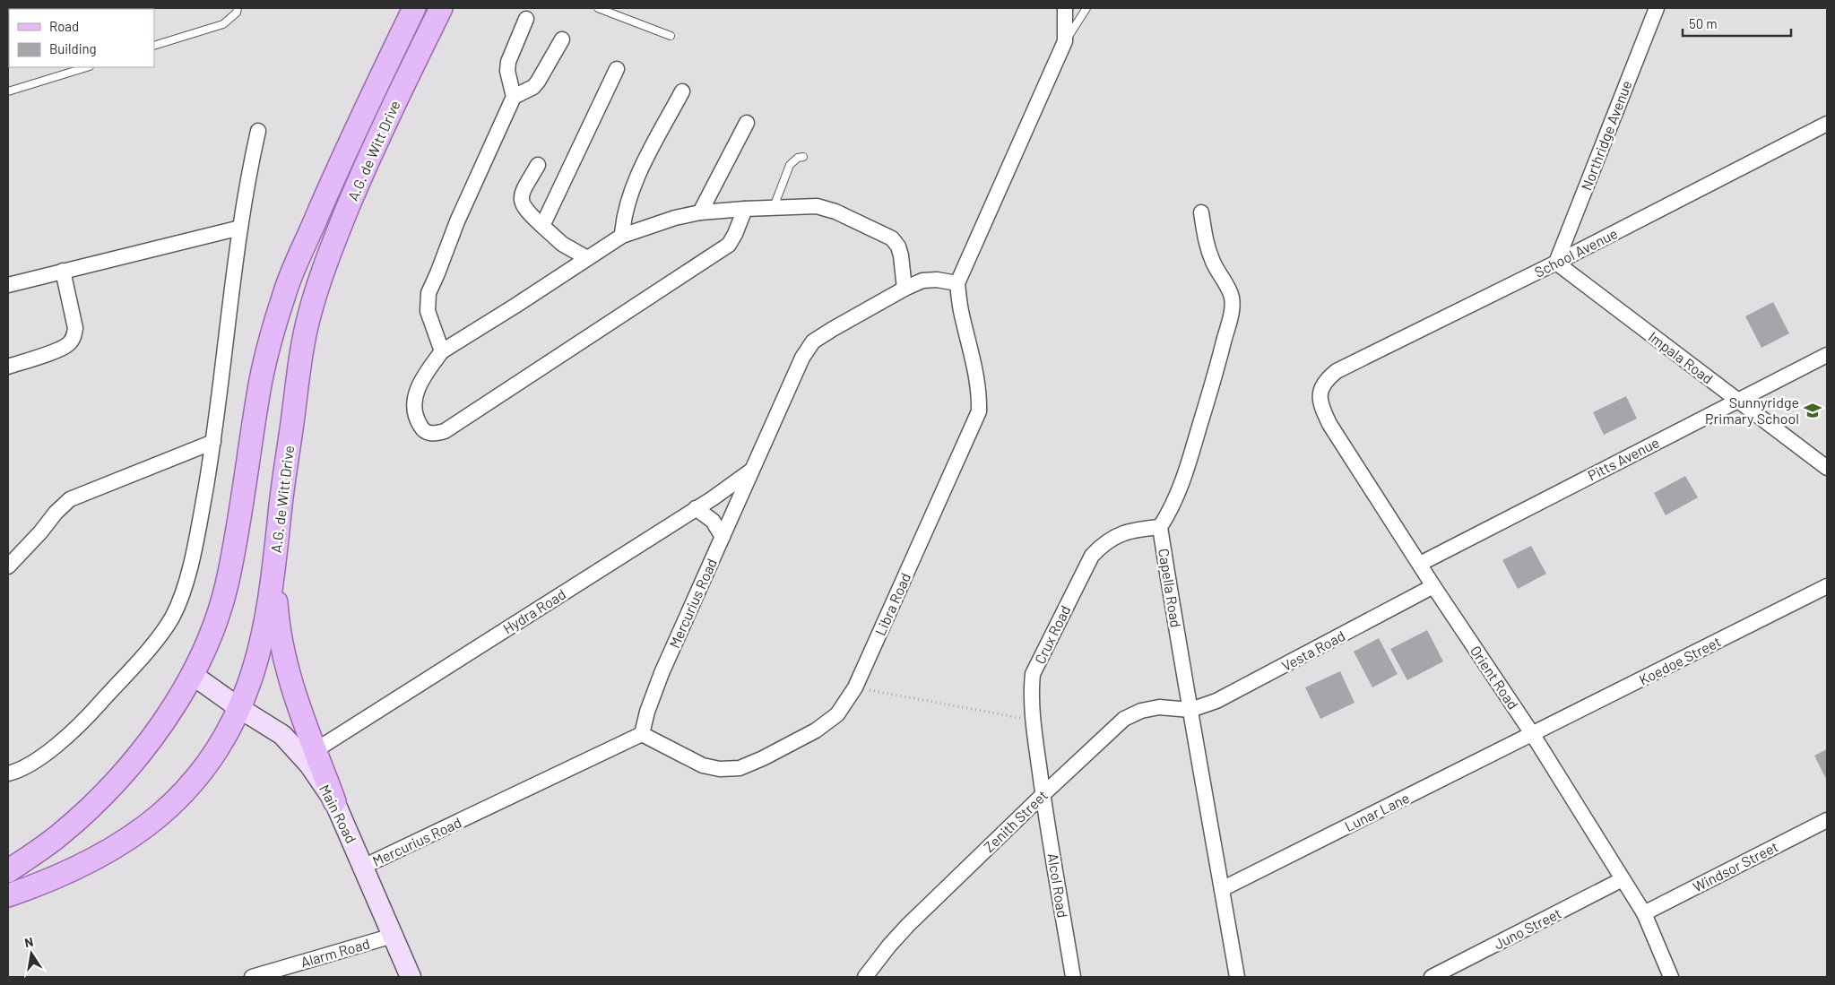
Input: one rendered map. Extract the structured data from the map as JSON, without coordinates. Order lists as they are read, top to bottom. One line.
{"streets":{"main road":["A.G. de Witt Drive"],"street":["Northridge Avenue","School Avenue","Impala Road","Pitts Avenue","Capella Road","Mercurius Road","Libra Road","Hydra Road","Crux Road","Vesta Road","Koedoe Street","Orient Road","Lunar Lane","Main Road","Zenith Street","Windsor Street","Alcol Road","Juno Street","Alarm Road"]},"crossings":[["Northridge Avenue","School Avenue"],["Northridge Avenue","Impala Road"],["A.G. de Witt Drive","Main Road"],["School Avenue","Impala Road"],["School Avenue","Orient Road"],["Impala Road","Pitts Avenue"],["Pitts Avenue","Orient Road"],["Capella Road","Crux Road"],["Capella Road","Vesta Road"],["Capella Road","Lunar Lane"],["Capella Road","Zenith Street"],["Mercurius Road","Libra Road"],["Mercurius Road","Hydra Road"],["Mercurius Road","Main Road"],["Crux Road","Zenith Street"],["Crux Road","Alcol Road"],["Vesta Road","Orient Road"],["Vesta Road","Zenith Street"],["Koedoe Street","Orient Road"],["Koedoe Street","Lunar Lane"],["Orient Road","Lunar Lane"],["Orient Road","Windsor Street"],["Orient Road","Juno Street"],["Main Road","Alarm Road"],["Zenith Street","Alcol Road"]],"places":{"school or university":["Sunnyridge Primary School"]},"legend":["Road","Building"],"scale_bar":"50 m","north":"top"}
